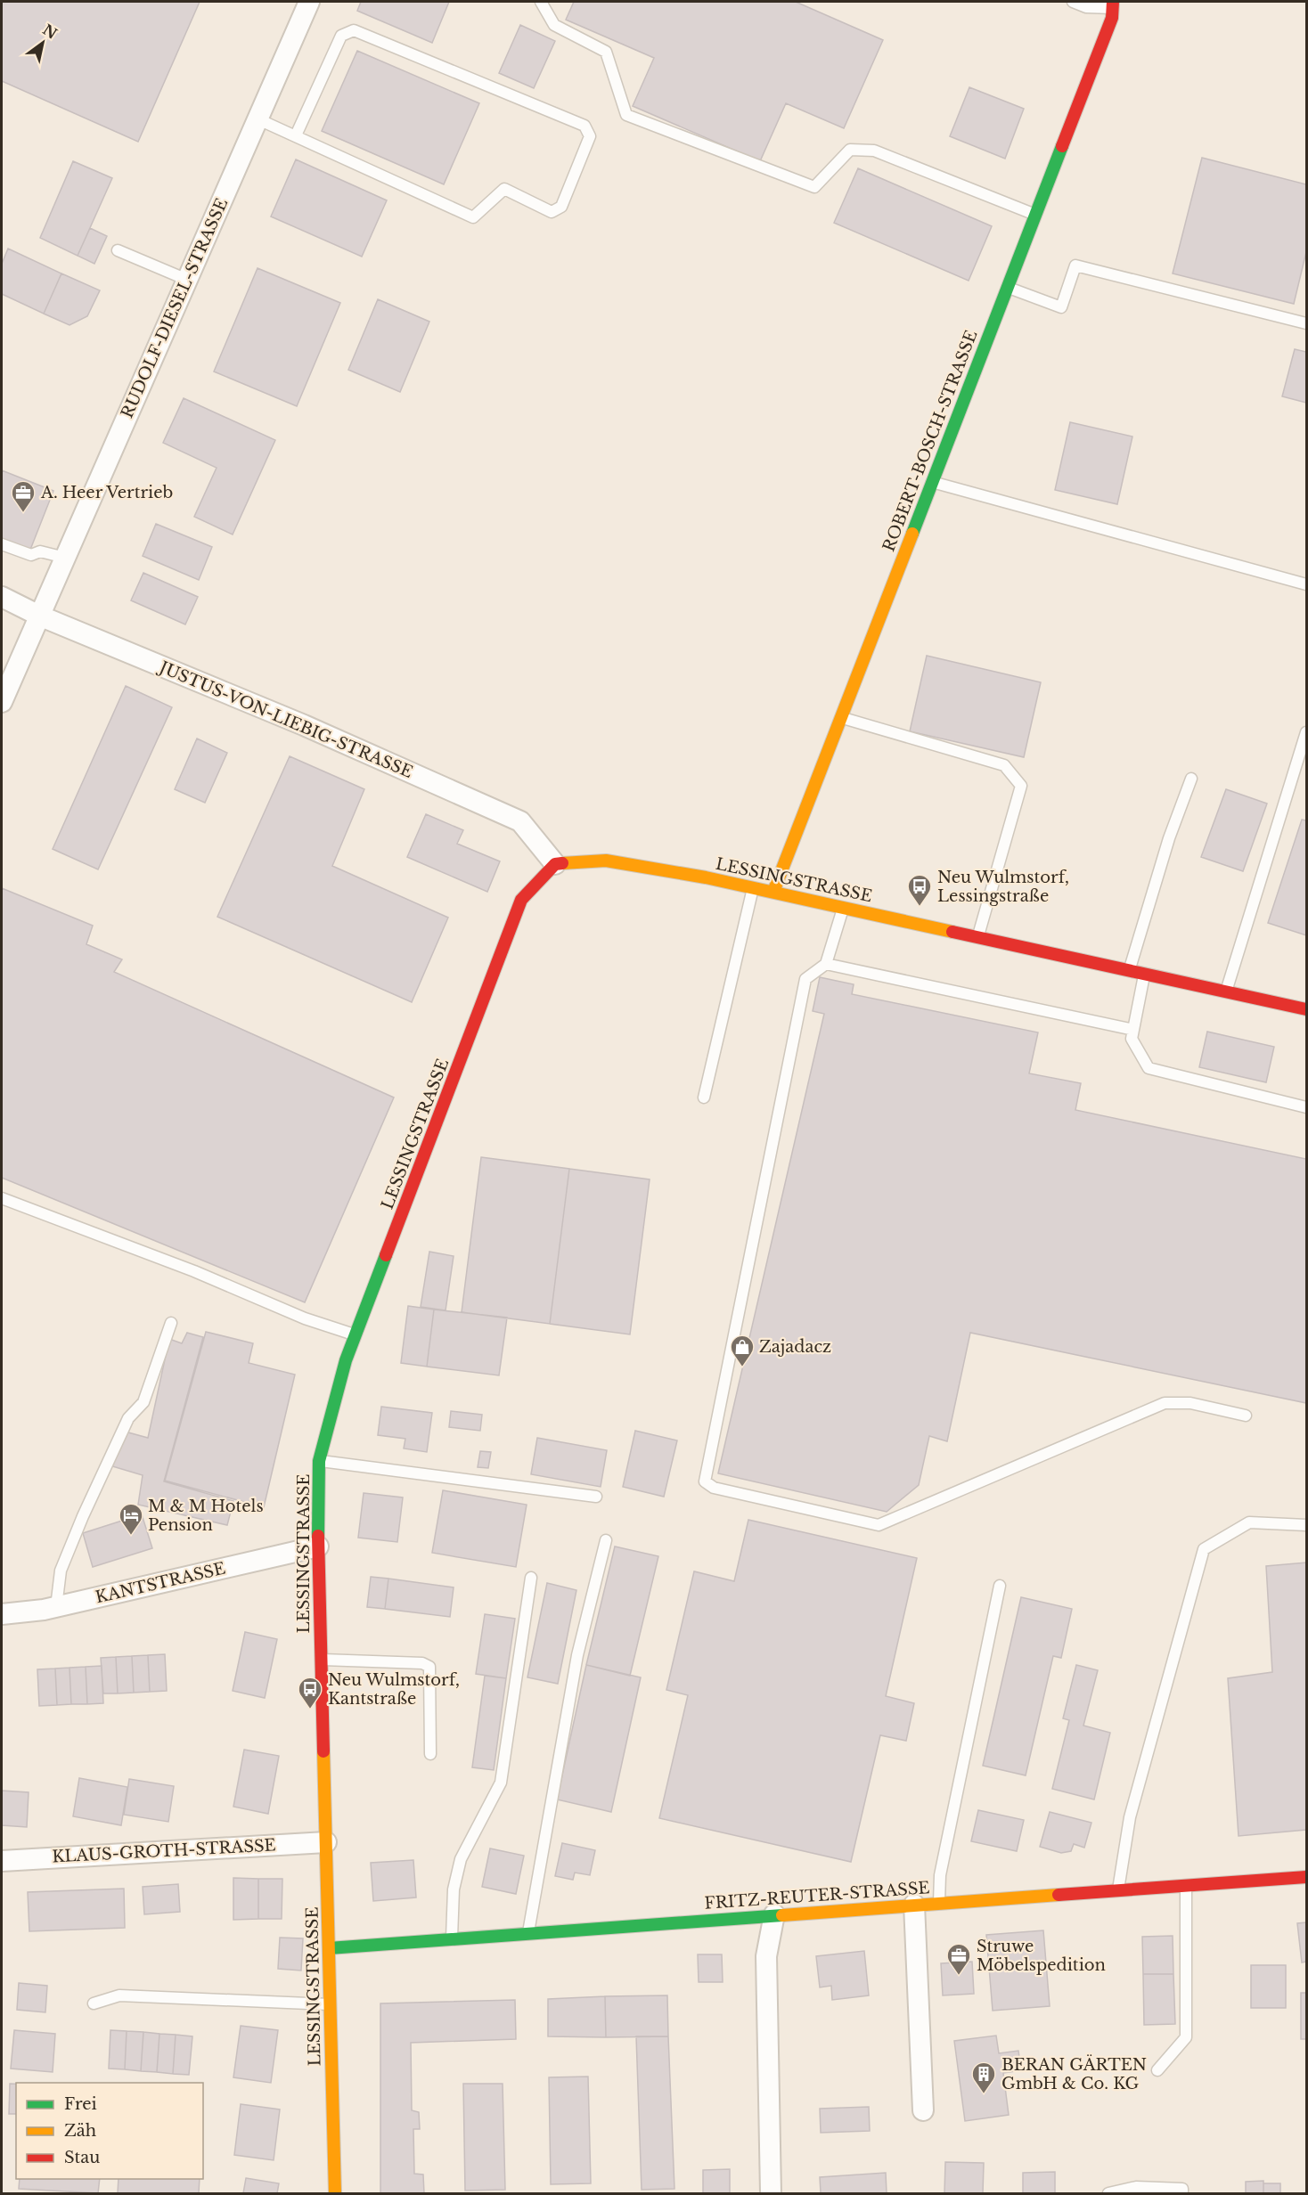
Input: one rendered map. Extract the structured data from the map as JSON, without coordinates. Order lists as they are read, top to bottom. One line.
{"streets":{"street":["RUDOLF-DIESEL-STRASSE","ROBERT-BOSCH-STRASSE","JUSTUS-VON-LIEBIG-STRASSE","LESSINGSTRASSE","KANTSTRASSE","KLAUS-GROTH-STRASSE","FRITZ-REUTER-STRASSE"]},"crossings":[["RUDOLF-DIESEL-STRASSE","JUSTUS-VON-LIEBIG-STRASSE"],["ROBERT-BOSCH-STRASSE","LESSINGSTRASSE"],["JUSTUS-VON-LIEBIG-STRASSE","LESSINGSTRASSE"],["LESSINGSTRASSE","KANTSTRASSE"],["LESSINGSTRASSE","KLAUS-GROTH-STRASSE"],["LESSINGSTRASSE","FRITZ-REUTER-STRASSE"]],"places":{"office":["A. Heer Vertrieb","Struwe Möbelspedition"],"bus stop":["Neu Wulmstorf, Lessingstraße","Neu Wulmstorf, Kantstraße"],"shop":["Zajadacz"],"hotel":["M & M Hotels Pension"],"building":["BERAN GÄRTEN GmbH & Co. KG"]},"legend":["Frei","Zäh","Stau"],"north":"top right"}
